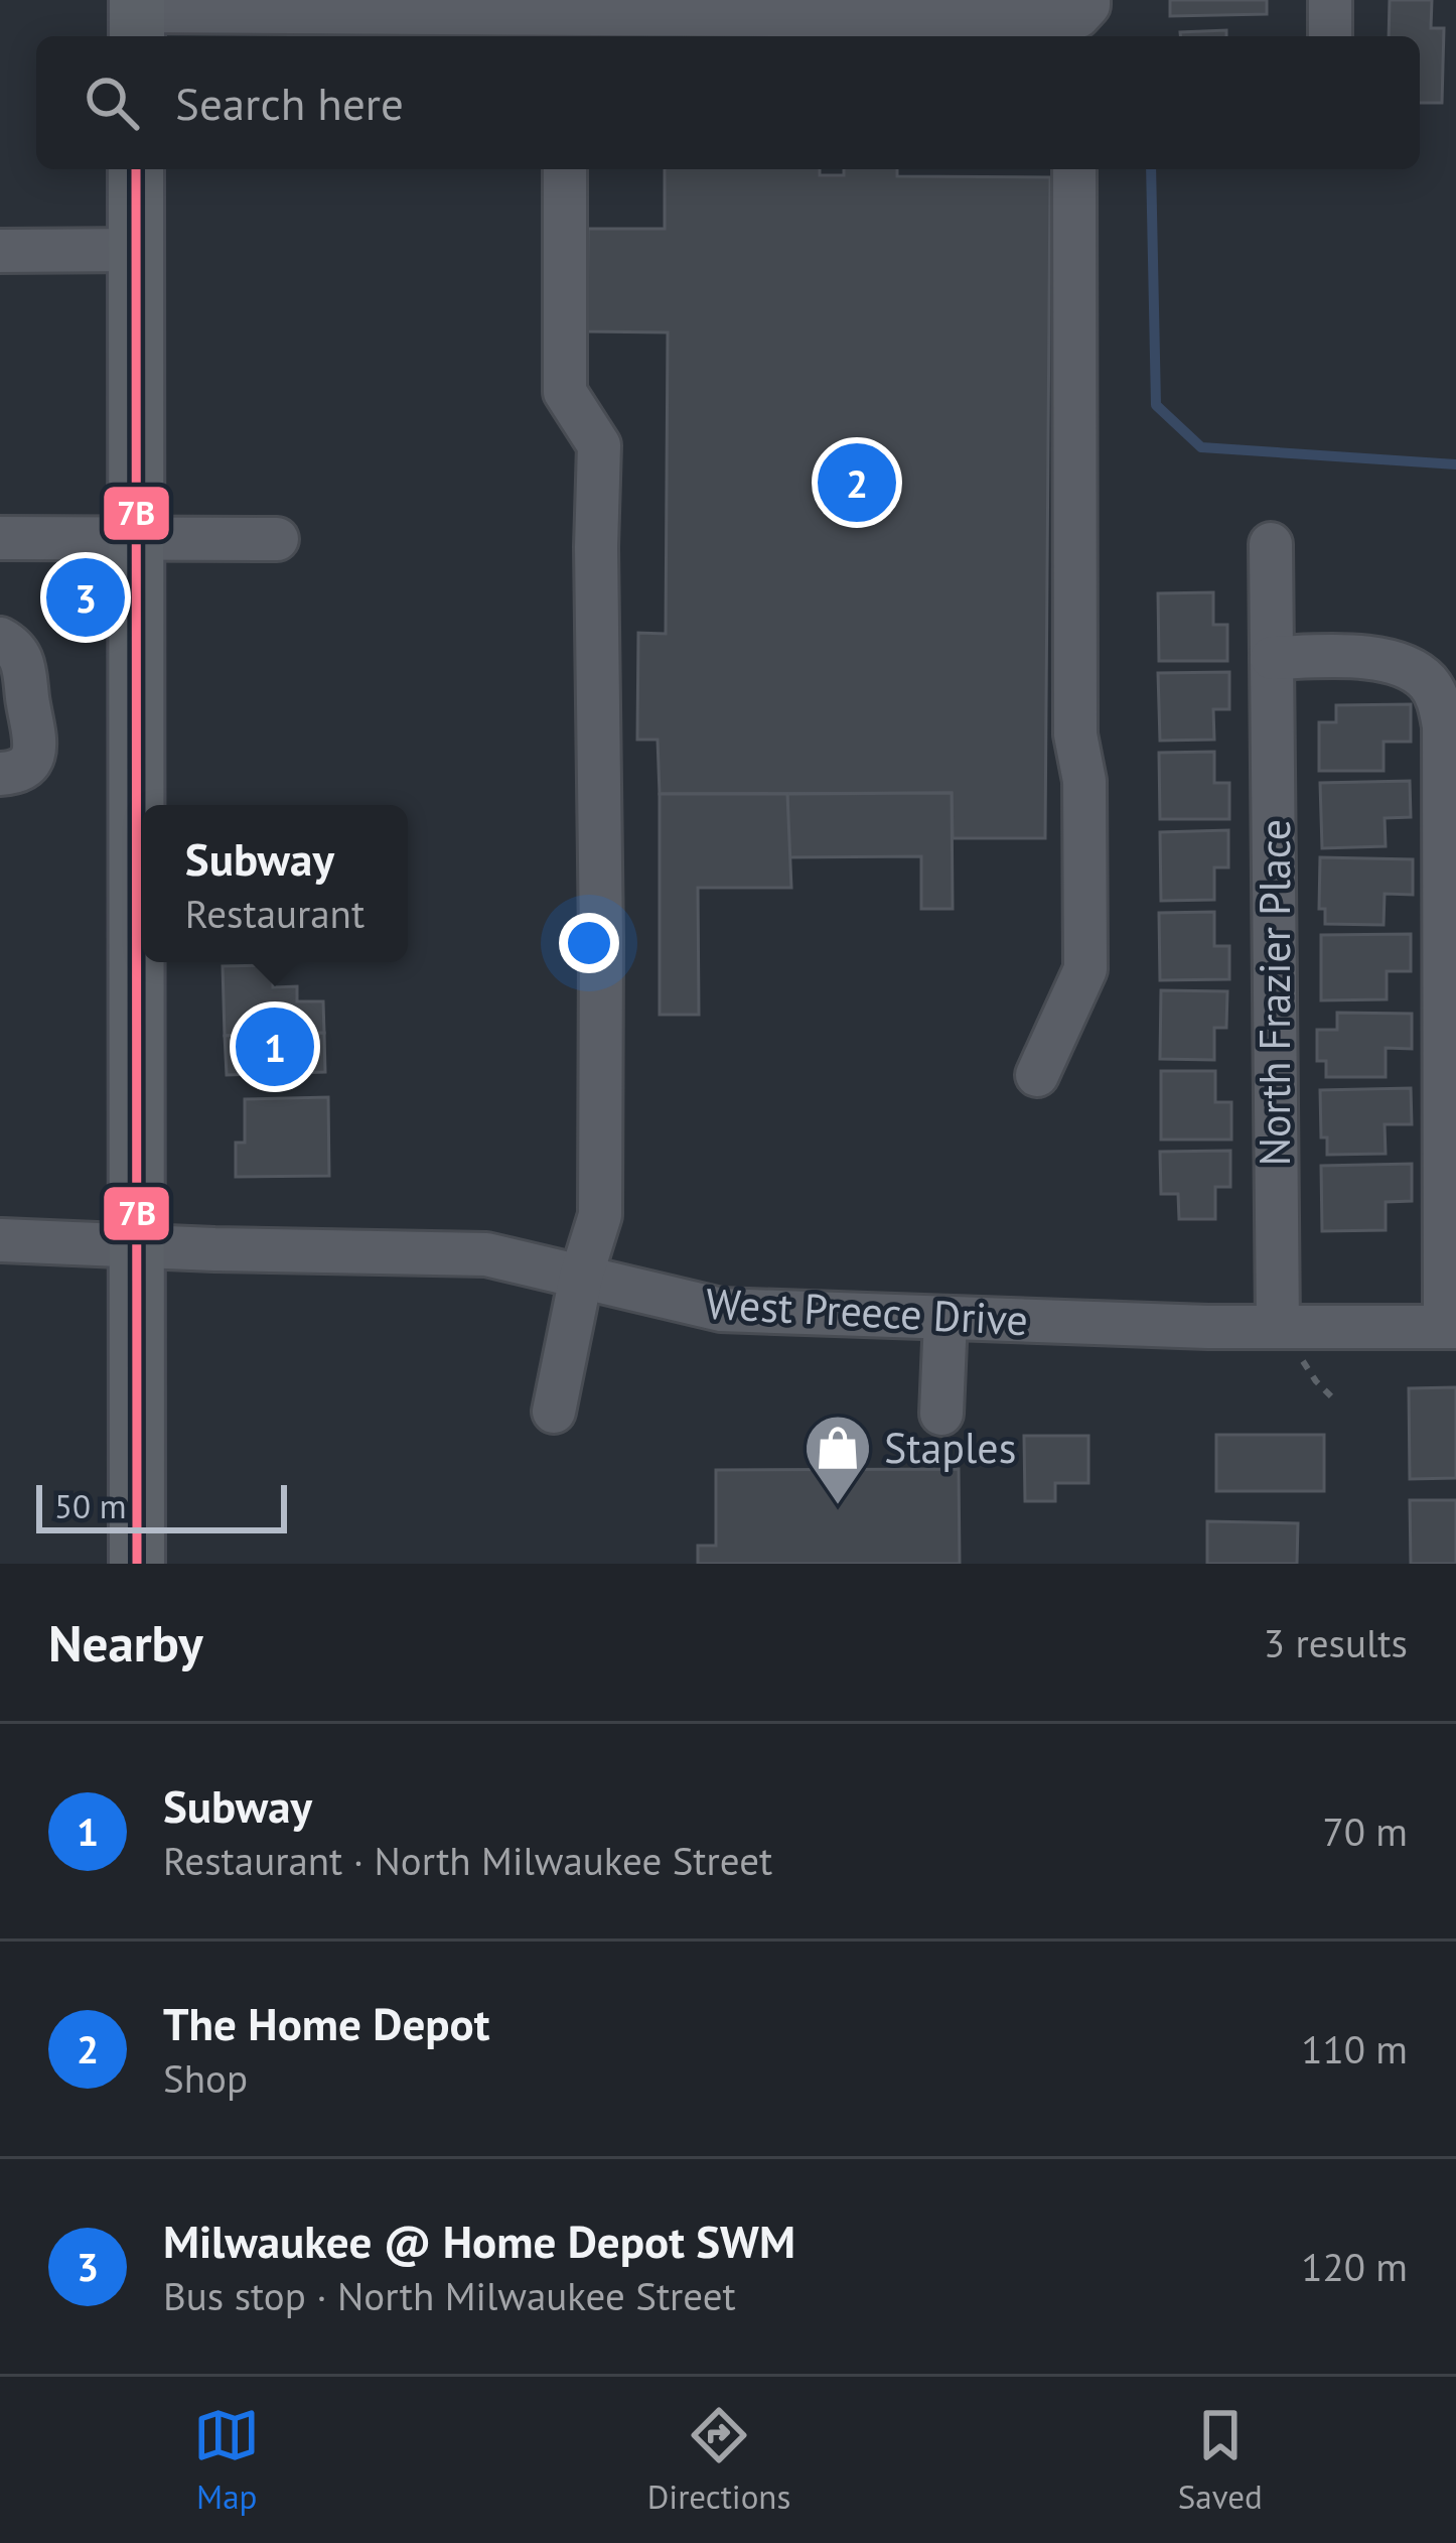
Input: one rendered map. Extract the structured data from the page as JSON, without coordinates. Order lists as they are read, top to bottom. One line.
{"streets":{"street":["North Frazier Place","West Preece Drive"]},"crossings":[["North Frazier Place","West Preece Drive"]],"places":{"shop":["Staples"]},"lines":["transit line 7B"],"scale_bar":"50 m","page":{"search":"Search here","pins":["2","3","1"],"popup":["Subway","Restaurant"],"scale":"50 m","heading":["Nearby","3 results"],"list":[{"mark":"1","name":"Subway","note":"Restaurant · North Milwaukee Street","value":"70 m"},{"mark":"2","name":"The Home Depot","note":"Shop","value":"110 m"},{"mark":"3","name":"Milwaukee @ Home Depot SWM","note":"Bus stop · North Milwaukee Street","value":"120 m"}],"nav":["Map","Directions","Saved"]}}
